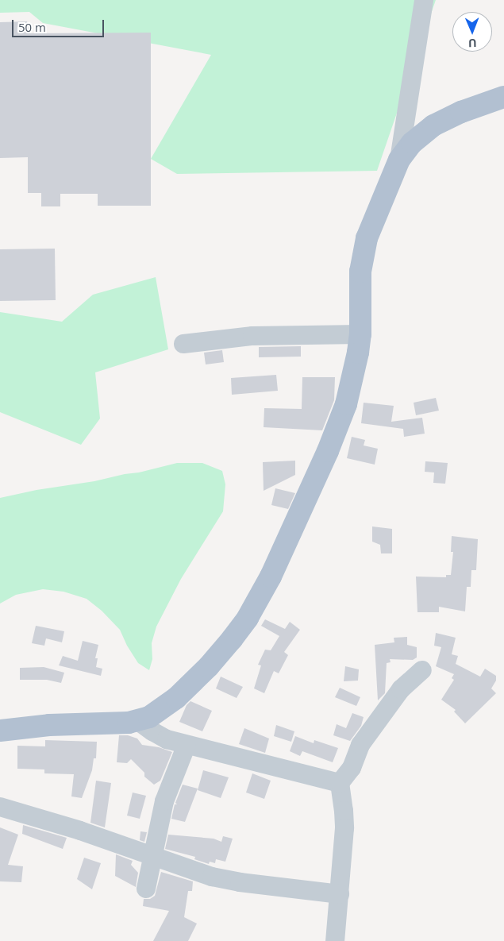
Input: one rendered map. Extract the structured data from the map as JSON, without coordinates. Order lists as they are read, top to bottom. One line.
{"scale_bar":"50 m","north":"bottom"}
